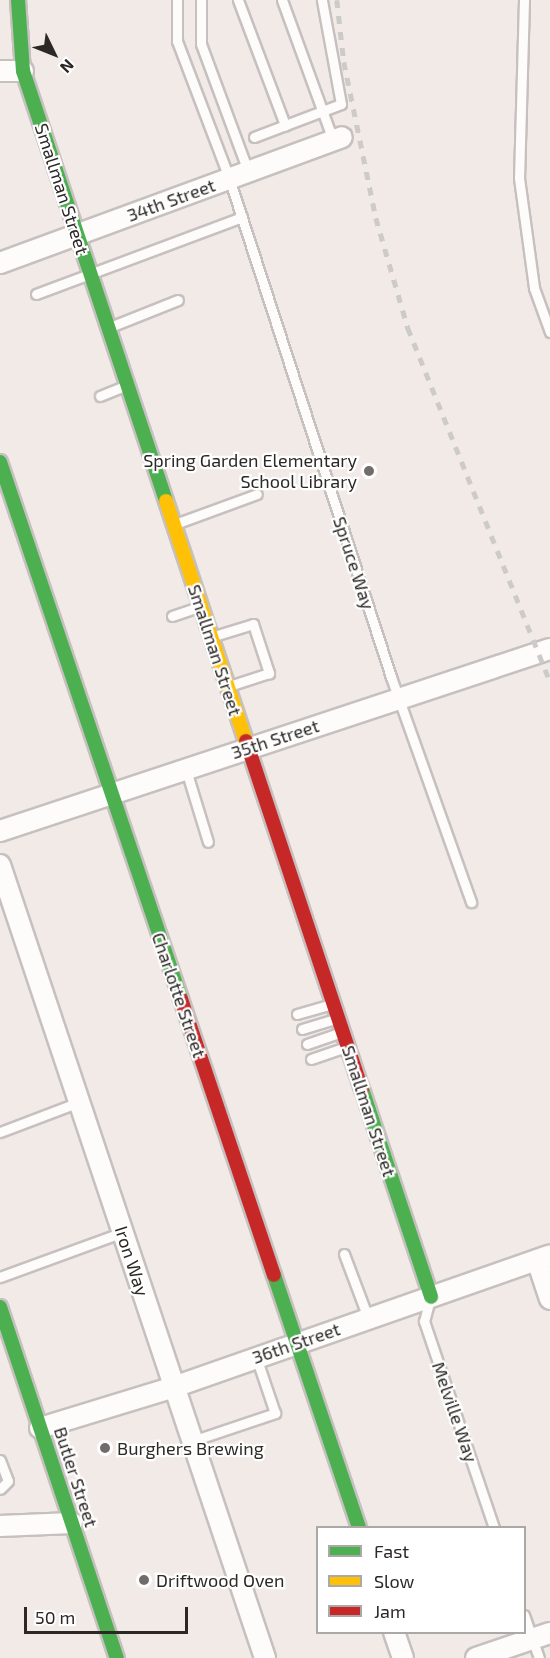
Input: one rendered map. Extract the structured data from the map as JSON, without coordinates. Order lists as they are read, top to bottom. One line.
{"streets":{"street":["Smallman Street","34th Street","35th Street","Charlotte Street","Iron Way","36th Street","Butler Street"],"lane":["Spruce Way","Melville Way"]},"crossings":[["Smallman Street","34th Street"],["Smallman Street","35th Street"],["Smallman Street","36th Street"],["Smallman Street","Melville Way"],["34th Street","Spruce Way"],["Spruce Way","35th Street"],["35th Street","Charlotte Street"],["Charlotte Street","36th Street"],["Iron Way","36th Street"],["36th Street","Melville Way"],["36th Street","Butler Street"]],"places":["Spring Garden Elementary School Library","Burghers Brewing","Driftwood Oven"],"legend":["Fast","Slow","Jam"],"scale_bar":"50 m","north":"bottom right"}
